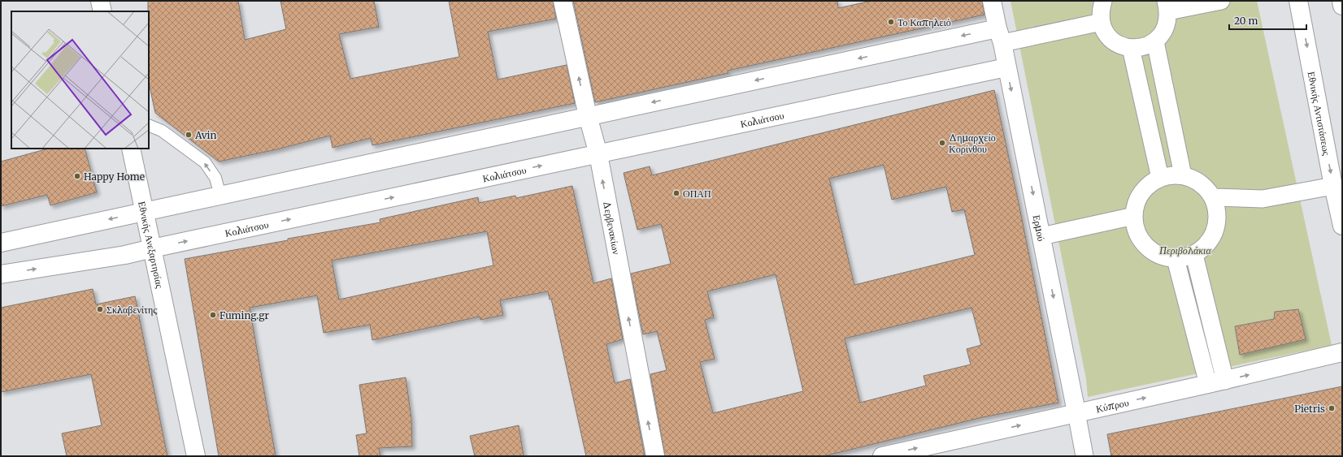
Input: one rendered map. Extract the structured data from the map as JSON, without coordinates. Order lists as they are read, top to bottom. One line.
{"streets":{"street":["Εθνικής Αντιστάσεως","Κολιάτσου","Δερβενακίων","Ερμού","Εθνικής Ανεξαρτησίας","Κύπρου"]},"crossings":[["Κολιάτσου","Δερβενακίων"],["Κολιάτσου","Ερμού"],["Κολιάτσου","Εθνικής Ανεξαρτησίας"],["Ερμού","Κύπρου"]],"one_way":["Δερβενακίων","Κύπρου"],"parks":["Περιβολάκια"],"places":["Το Καπηλειὀ","Avin","Δημαρχείο Κορίνθου","Happy Home","ΟΠΑΠ","Σκλαβενίτης","Fuming.gr","Pietris"],"scale_bar":"20 m"}
